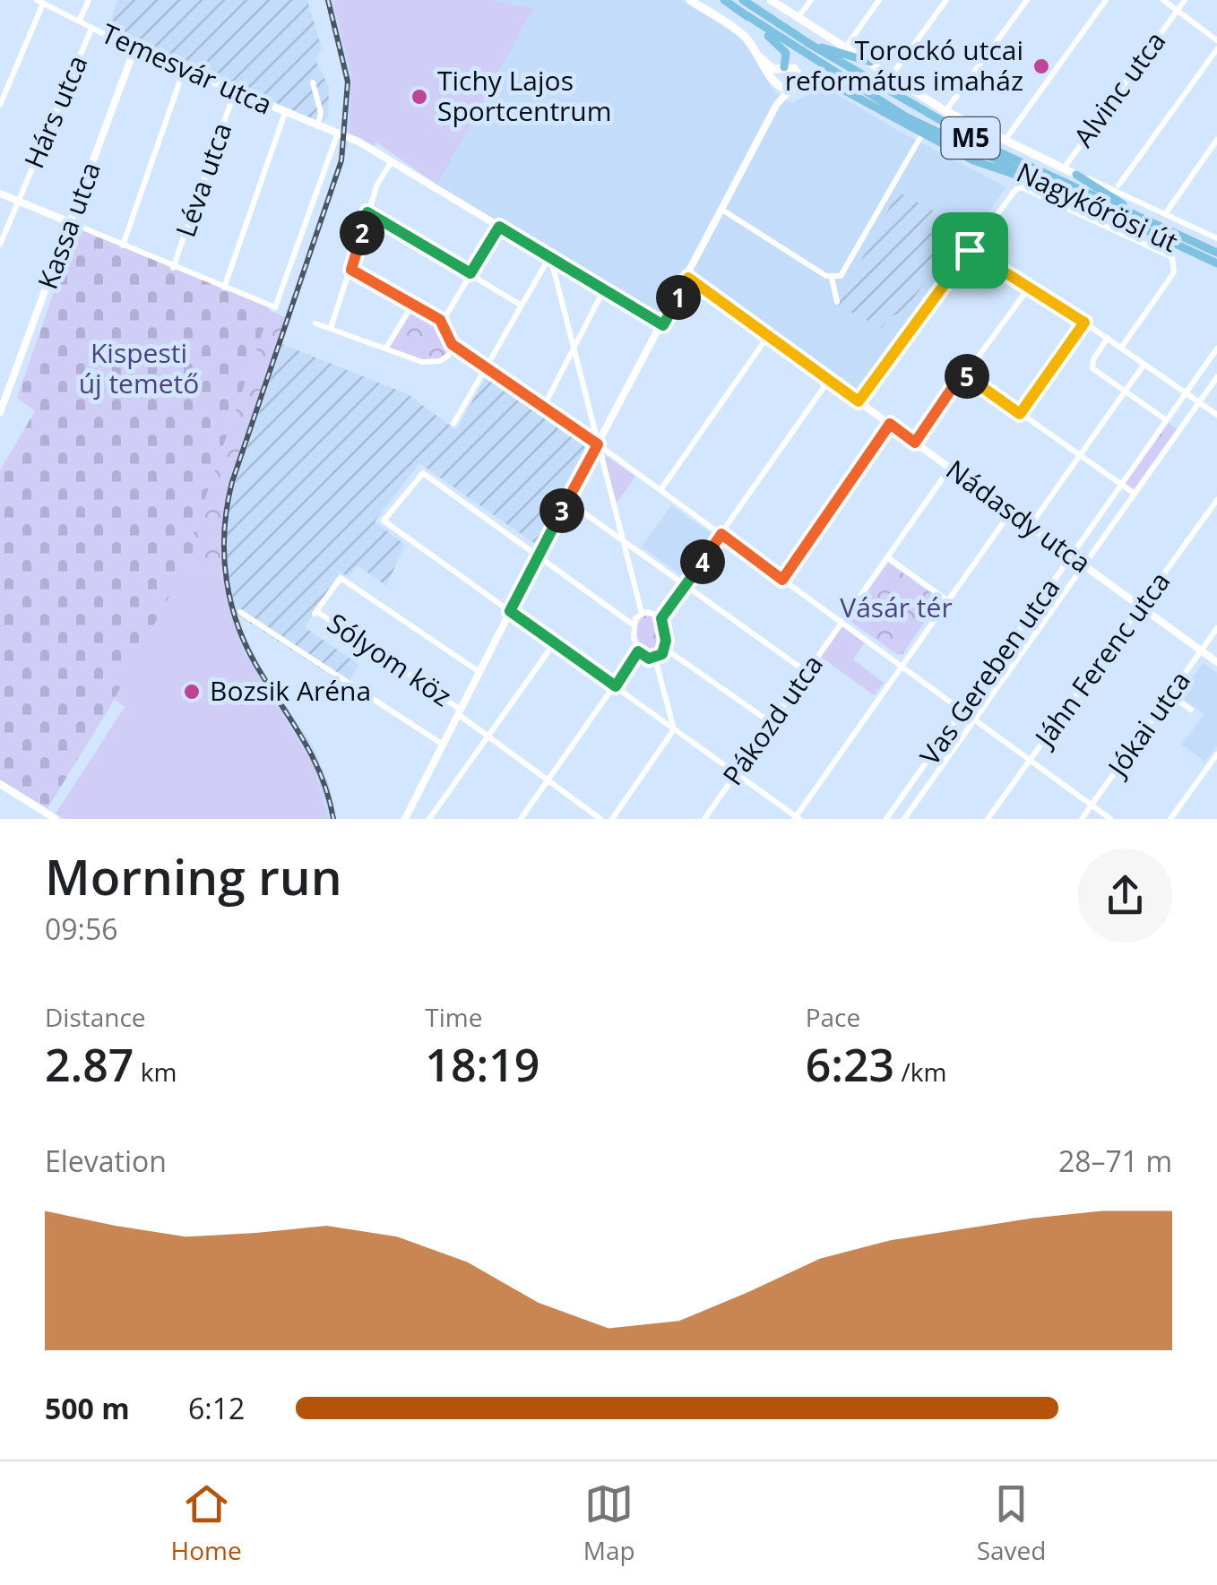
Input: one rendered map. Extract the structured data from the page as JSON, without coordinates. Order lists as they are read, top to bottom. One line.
{"streets":{"main road":["M5","Nagykőrösi út"],"street":["Temesvár utca","Alvinc utca","Hárs utca","Léva utca","Kassa utca","Nádasdy utca","Jáhn Ferenc utca","Sólyom köz","Vas Gereben utca","Pákozd utca","Jókai utca"]},"crossings":[["Temesvár utca","Hárs utca"],["Temesvár utca","Léva utca"],["Temesvár utca","Kassa utca"],["Alvinc utca","Nagykőrösi út"],["M5","Nagykőrösi út"],["Nádasdy utca","Jáhn Ferenc utca"],["Nádasdy utca","Vas Gereben utca"],["Nádasdy utca","Jókai utca"]],"parks":["Kispesti új temető","Vásár tér"],"places":["Torockó utcai református imaház","Tichy Lajos Sportcentrum","Bozsik Aréna"],"page":{"pins":["2","1","5","3","4"],"heading":["Morning run","09:56"],"stats":[["Distance","2.87 km"],["Time","18:19"],["Pace","6:23 /km"]],"chart":["Elevation","28–71 m"],"list":[{"name":"500 m","note":"6:12"}],"tabs":["Home","Map","Saved"]}}
